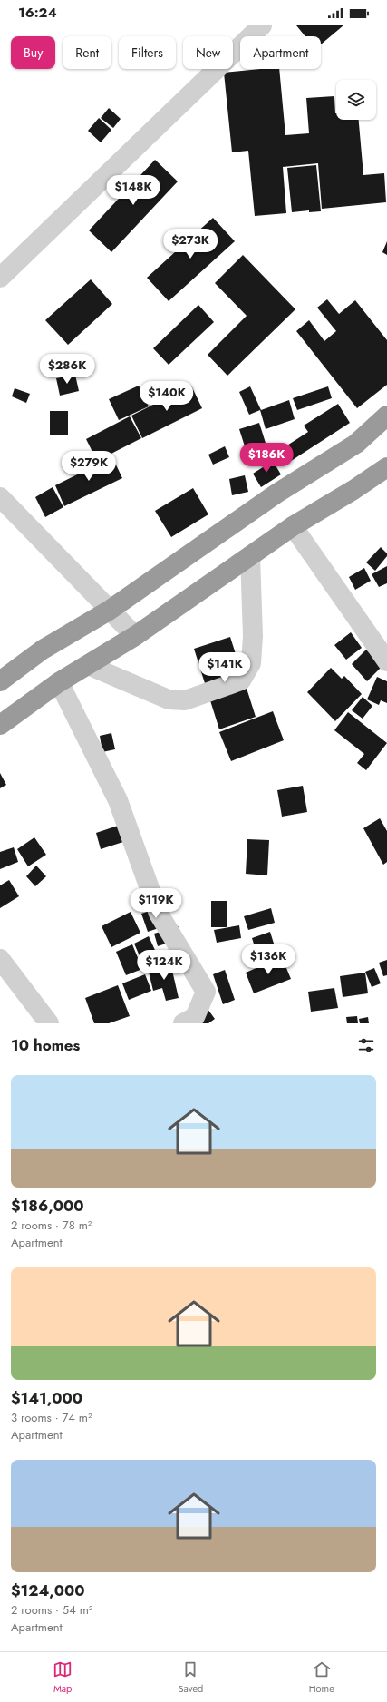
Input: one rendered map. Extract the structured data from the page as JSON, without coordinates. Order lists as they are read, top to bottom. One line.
{"page":{"status":"16:24","chip":["Buy","Rent","Filters","New","Apartment"],"price":["$148K","$273K","$286K","$140K","$186K","$279K","$141K","$119K","$136K","$124K"],"heading":"10 homes","list":[{"name":"$186,000","note":"2 rooms · 78 m² · Apartment"},{"name":"$141,000","note":"3 rooms · 74 m² · Apartment"},{"name":"$124,000","note":"2 rooms · 54 m² · Apartment"}],"tabs":["Map","Saved","Home"]}}
